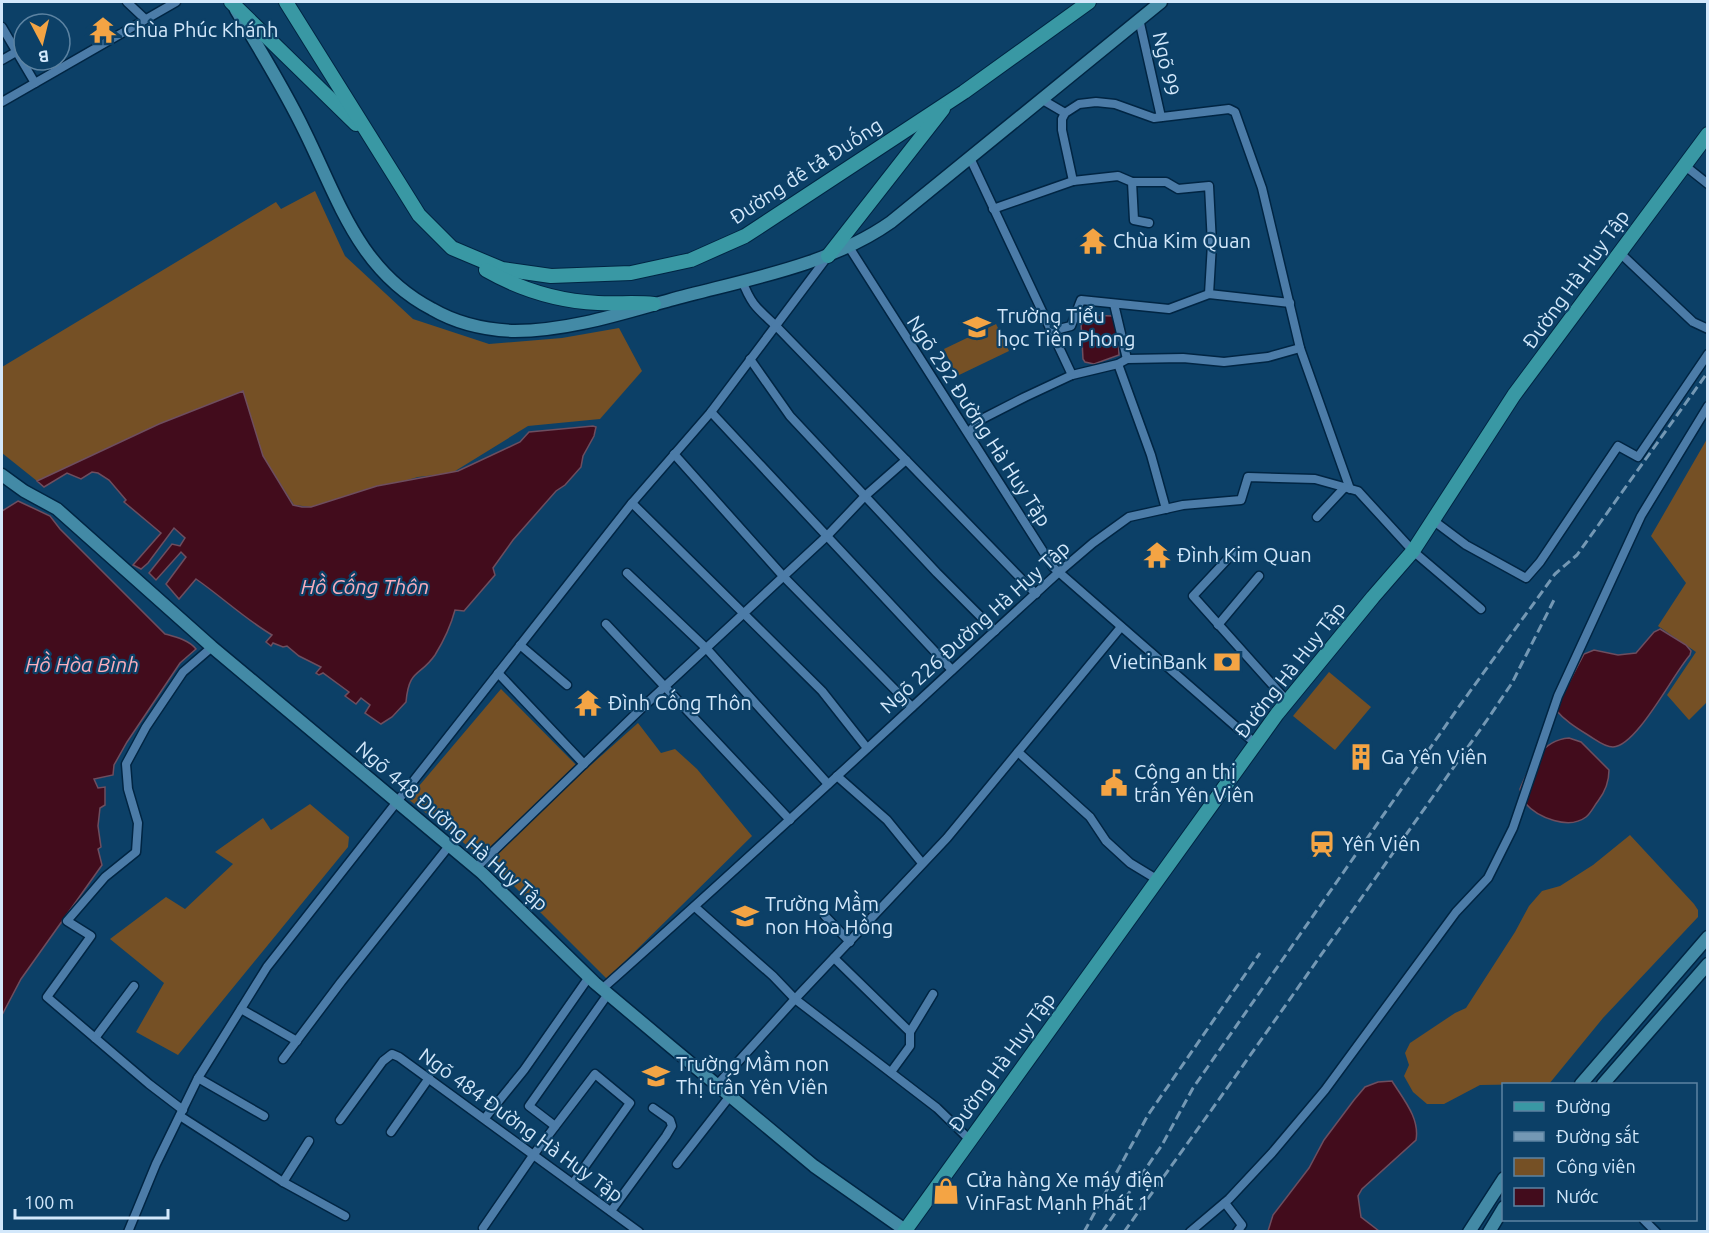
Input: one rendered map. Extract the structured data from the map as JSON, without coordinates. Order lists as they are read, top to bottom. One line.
{"streets":{"main road":["Đường đê tả Đuống","Đường Hà Huy Tập"],"street":["Ngõ 99","Ngõ 292 Đường Hà Huy Tập","Ngõ 226 Đường Hà Huy Tập","Ngõ 448 Đường Hà Huy Tập","Ngõ 484 Đường Hà Huy Tập"]},"crossings":[["Đường Hà Huy Tập","Ngõ 292 Đường Hà Huy Tập"],["Đường Hà Huy Tập","Ngõ 226 Đường Hà Huy Tập"],["Đường Hà Huy Tập","Ngõ 448 Đường Hà Huy Tập"],["Ngõ 292 Đường Hà Huy Tập","Ngõ 226 Đường Hà Huy Tập"],["Ngõ 226 Đường Hà Huy Tập","Ngõ 448 Đường Hà Huy Tập"]],"water":["Hồ Cống Thôn","Hồ Hòa Bình"],"places":{"temple":["Chùa Phúc Khánh","Chùa Kim Quan","Đình Kim Quan","Đình Cống Thôn"],"school or university":["Trường Tiểu học Tiền Phong","Trường Mầm non Hoa Hồng","Trường Mầm non Thị trấn Yên Viên"],"bank":["VietinBank"],"building":["Ga Yên Viên"],"public building":["Công an thị trấn Yên Viên"],"station":["Yên Viên"],"shop":["Cửa hàng Xe máy điện VinFast Mạnh Phát 1"]},"legend":["Đường","Đường sắt","Công viên","Nước"],"scale_bar":"100 m","north":"bottom"}
